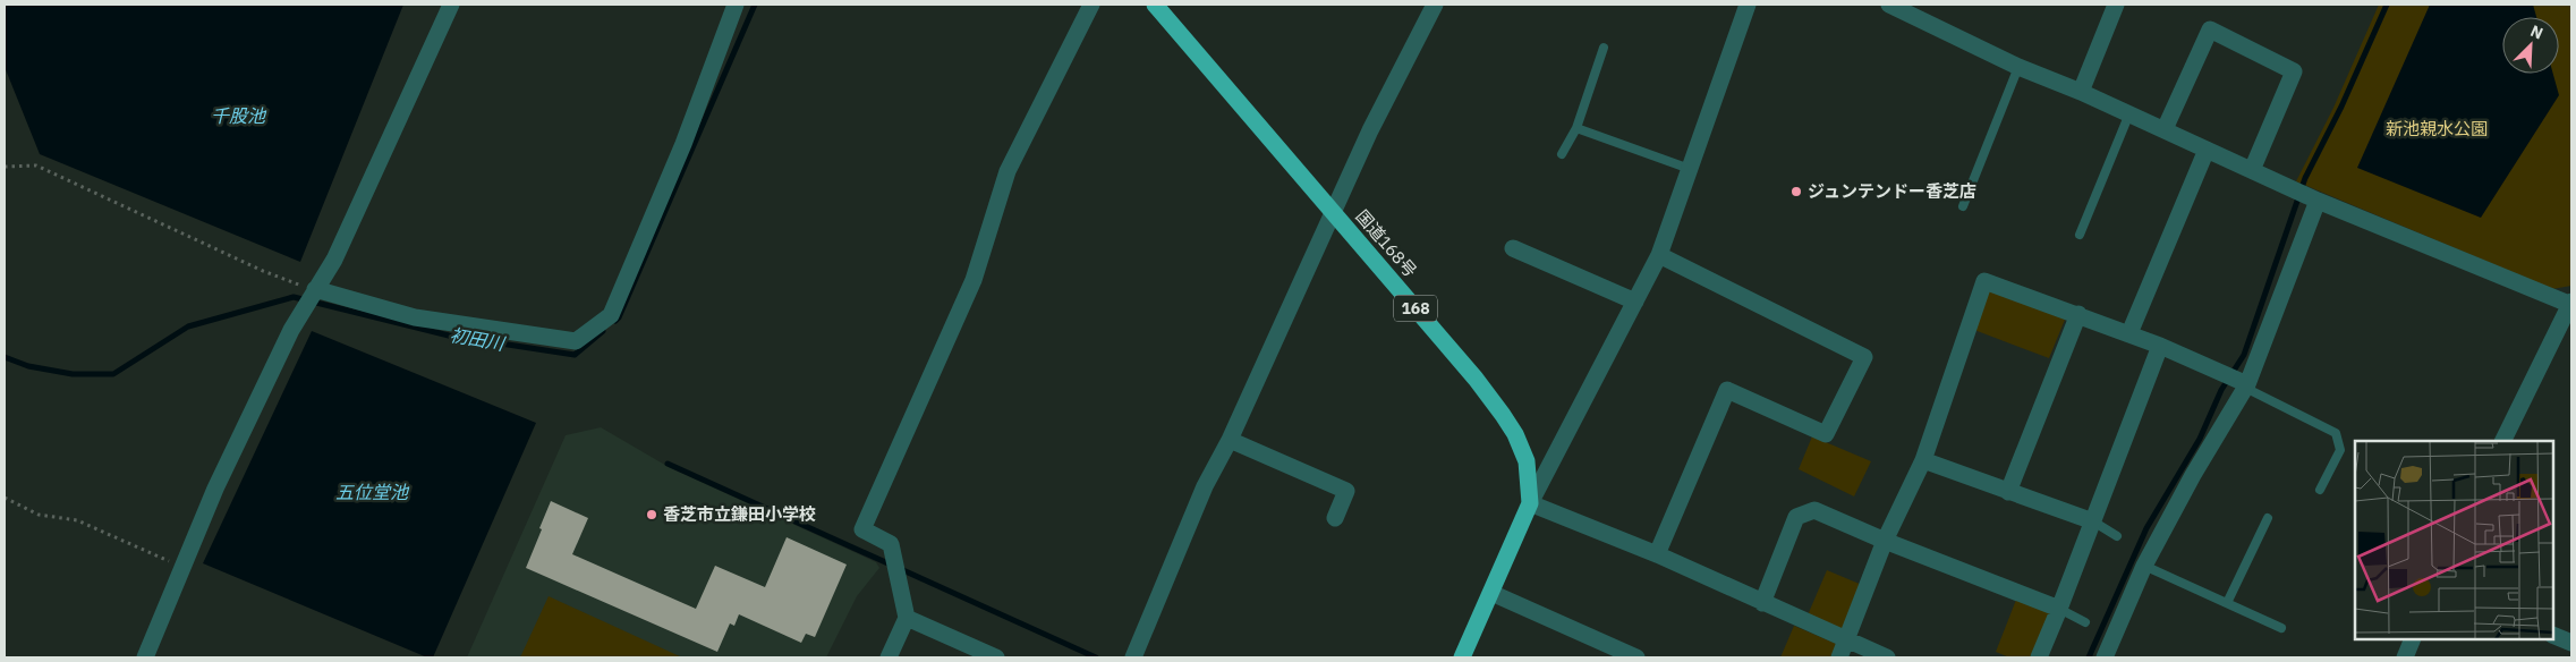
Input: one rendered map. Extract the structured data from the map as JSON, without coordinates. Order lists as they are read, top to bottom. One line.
{"streets":{"highway":["国道168号","168"]},"water":["千股池","初田川","五位堂池"],"parks":["新池親水公園"],"places":["ジュンテンドー香芝店","香芝市立鎌田小学校"],"north":"top right"}
